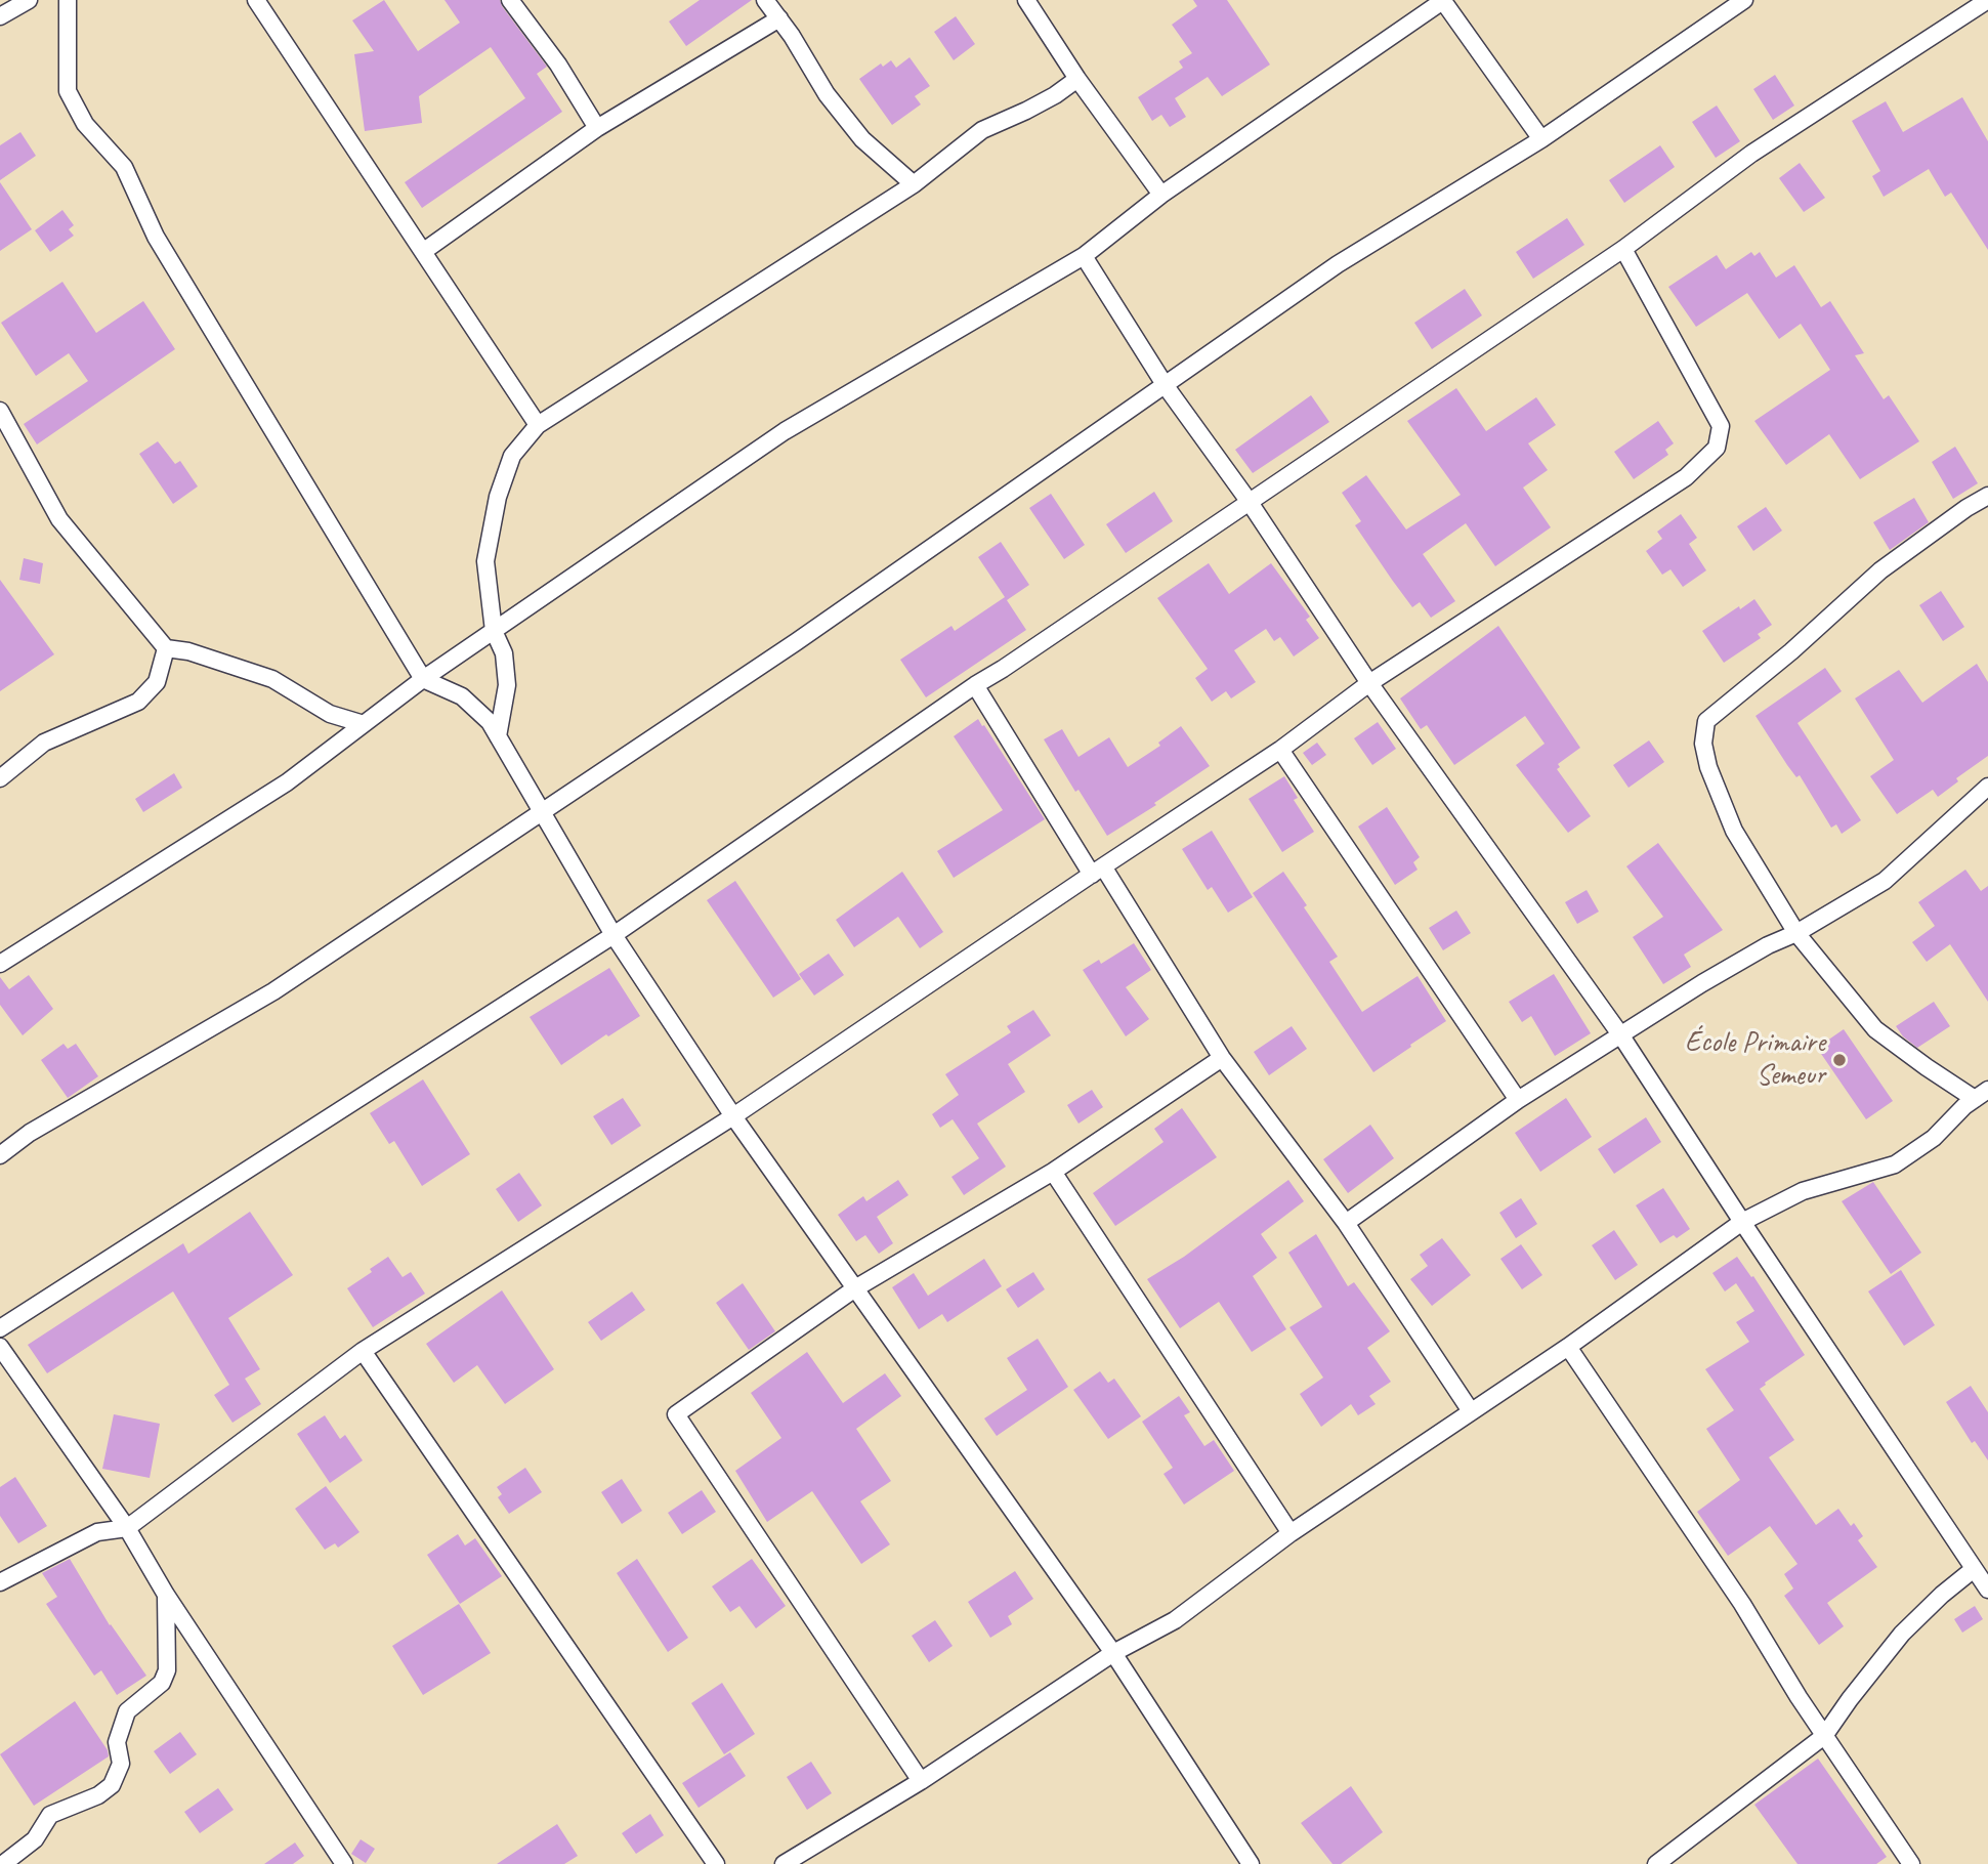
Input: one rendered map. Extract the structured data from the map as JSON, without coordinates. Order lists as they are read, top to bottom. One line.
{"places":["École Primaire Semeur"]}
